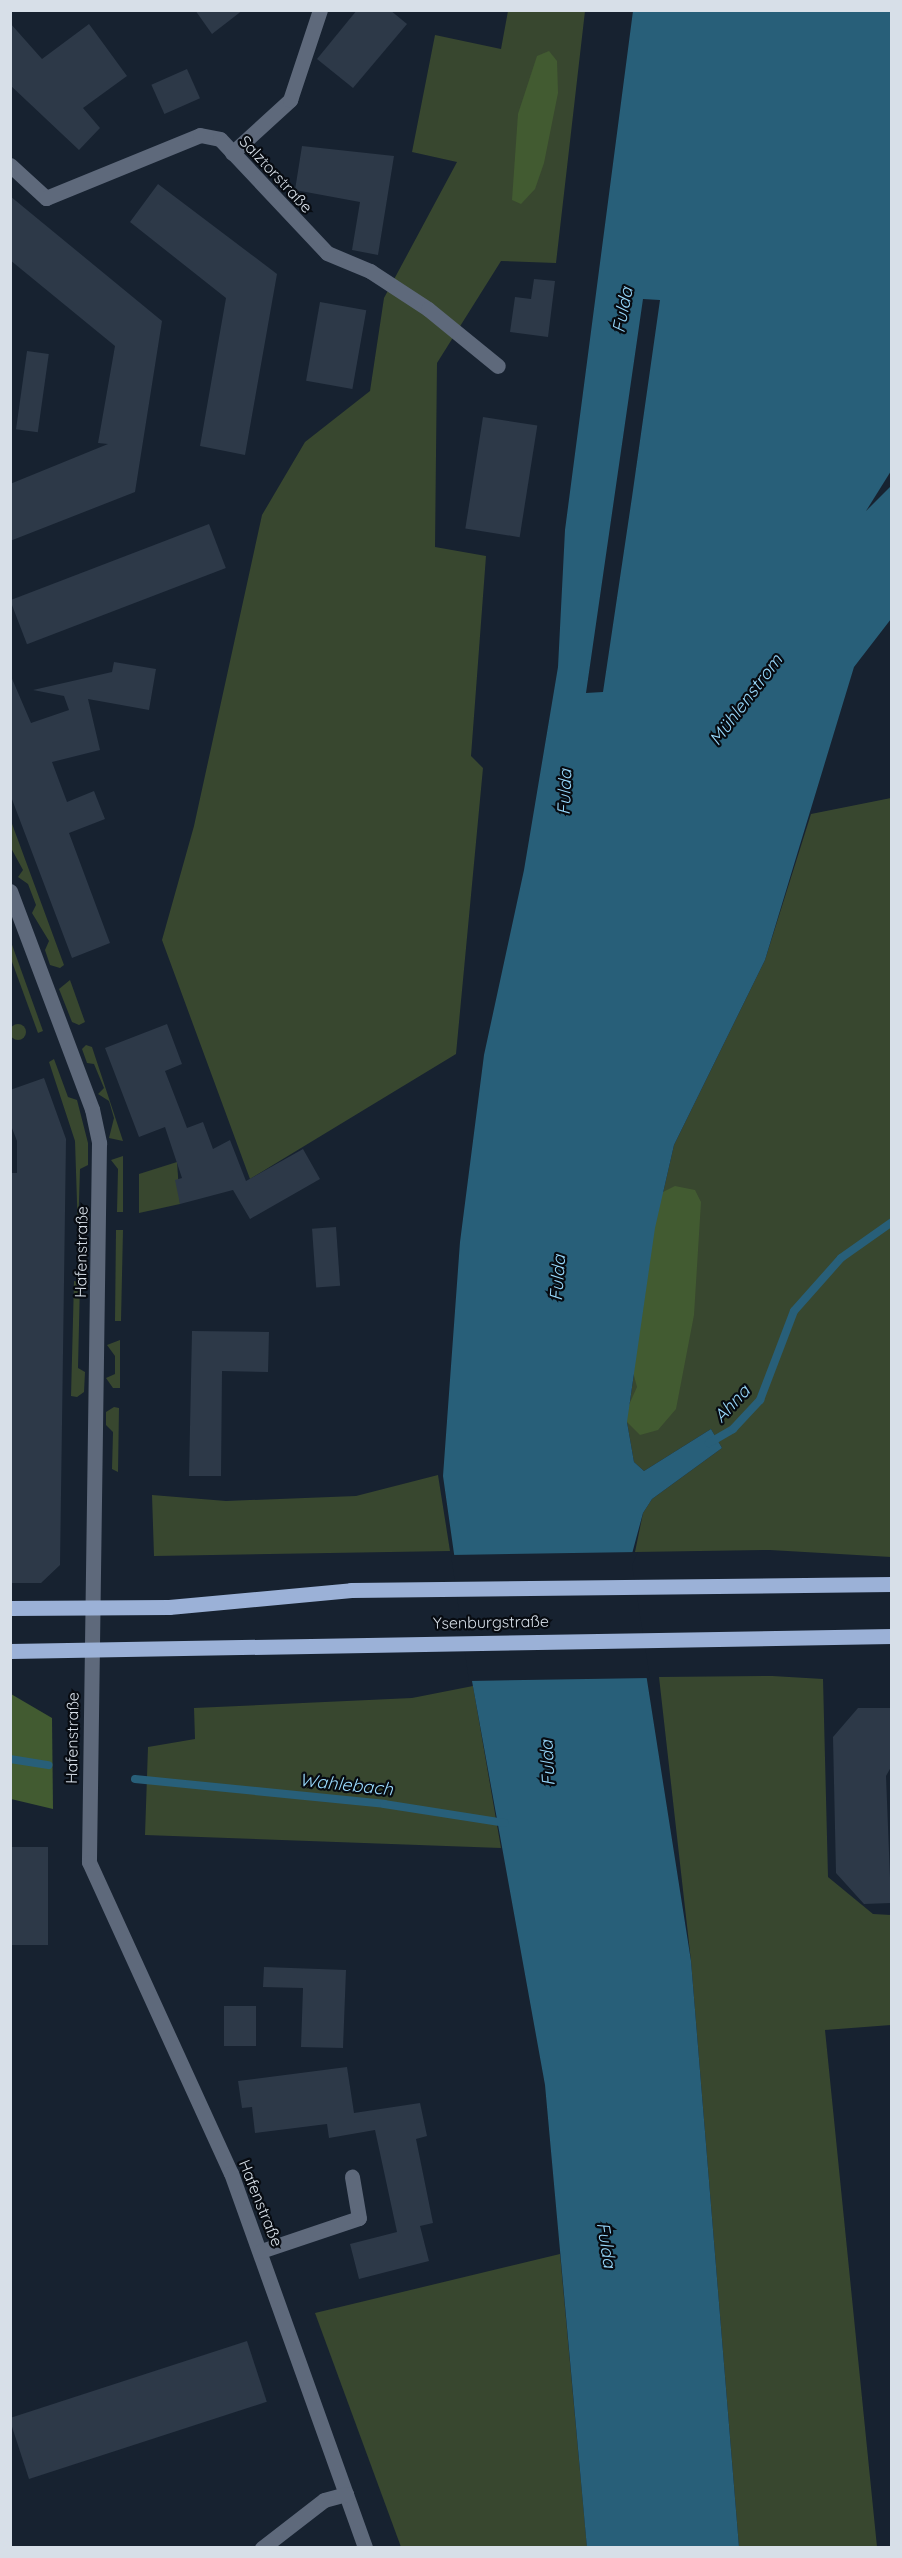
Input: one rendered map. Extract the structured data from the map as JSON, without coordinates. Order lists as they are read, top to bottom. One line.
{"streets":{"main road":["Ysenburgstraße"],"street":["Salztorstraße","Hafenstraße"]},"crossings":[["Hafenstraße","Ysenburgstraße"]],"water":["Fulda","Mühlenstrom","Ahna","Wahlebach"]}
